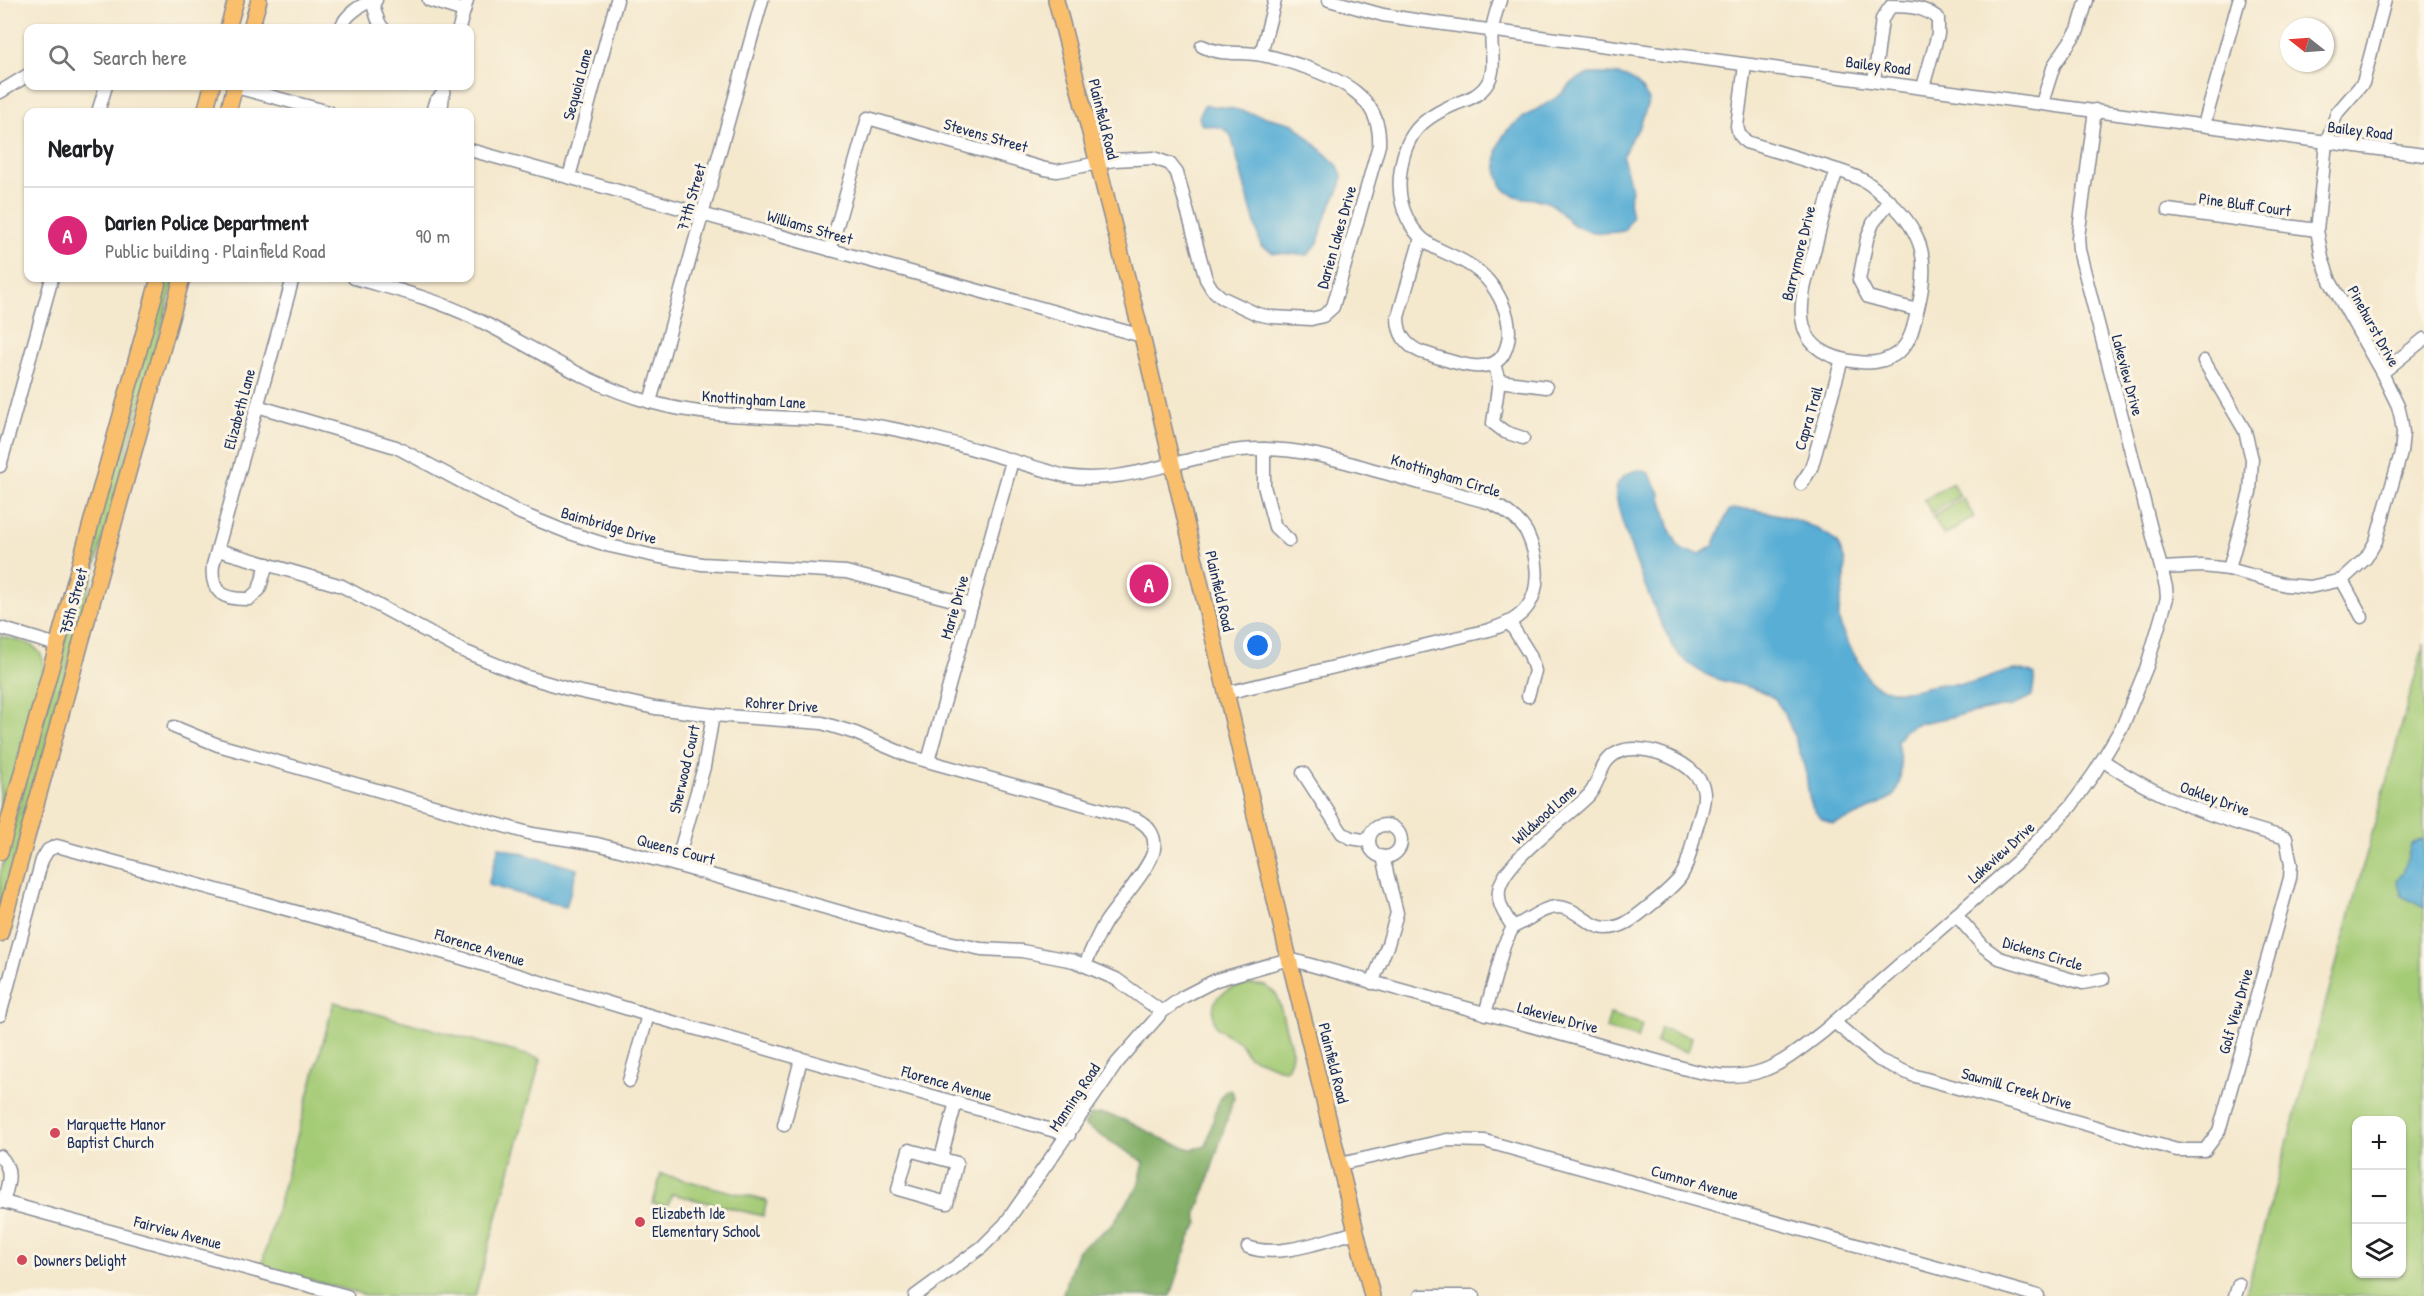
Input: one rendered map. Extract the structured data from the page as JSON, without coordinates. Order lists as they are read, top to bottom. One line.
{"streets":{"main road":["Plainfield Road","75th Street"],"street":["Bailey Road","Sequoia Lane","Stevens Street","77th Street","Pine Bluff Court","Williams Street","Darien Lakes Drive","Barrymore Drive","Pinehurst Drive","Lakeview Drive","Knottingham Lane","Elizabeth Lane","Capra Trail","Knottingham Circle","Baimbridge Drive","Marie Drive","Rohrer Drive","Sherwood Court","Oakley Drive","Wildwood Lane","Queens Court","Florence Avenue","Dickens Circle","Golf View Drive","Sawmill Creek Drive","Manning Road","Cumnor Avenue","Fairview Avenue"]},"crossings":[["Bailey Road","Barrymore Drive"],["Bailey Road","Pinehurst Drive"],["Bailey Road","Lakeview Drive"],["Sequoia Lane","Williams Street"],["Plainfield Road","Stevens Street"],["Plainfield Road","Williams Street"],["Plainfield Road","Darien Lakes Drive"],["Plainfield Road","Lakeview Drive"],["Plainfield Road","Knottingham Lane"],["Plainfield Road","Knottingham Circle"],["Plainfield Road","Manning Road"],["Plainfield Road","Cumnor Avenue"],["Stevens Street","Williams Street"],["Stevens Street","Darien Lakes Drive"],["77th Street","Williams Street"],["77th Street","Knottingham Lane"],["Pine Bluff Court","Pinehurst Drive"],["Barrymore Drive","Capra Trail"],["Lakeview Drive","Oakley Drive"],["Lakeview Drive","Dickens Circle"],["Lakeview Drive","Sawmill Creek Drive"],["Lakeview Drive","Manning Road"],["Knottingham Lane","Knottingham Circle"],["Knottingham Lane","Marie Drive"],["Elizabeth Lane","Baimbridge Drive"],["Elizabeth Lane","Rohrer Drive"],["Baimbridge Drive","Marie Drive"],["Marie Drive","Rohrer Drive"],["Rohrer Drive","Sherwood Court"],["Rohrer Drive","Queens Court"],["Sherwood Court","Queens Court"],["Oakley Drive","Golf View Drive"],["Queens Court","Manning Road"],["Florence Avenue","Manning Road"],["Golf View Drive","Sawmill Creek Drive"]],"places":["Marquette Manor Baptist Church","Elizabeth Ide Elementary School","Downers Delight"],"north":"left","page":{"search":"Search here","heading":"Nearby","list":[{"mark":"A","name":"Darien Police Department","note":"Public building · Plainfield Road","value":"90 m"}],"pins":"A","map_buttons":["+","−"]}}
